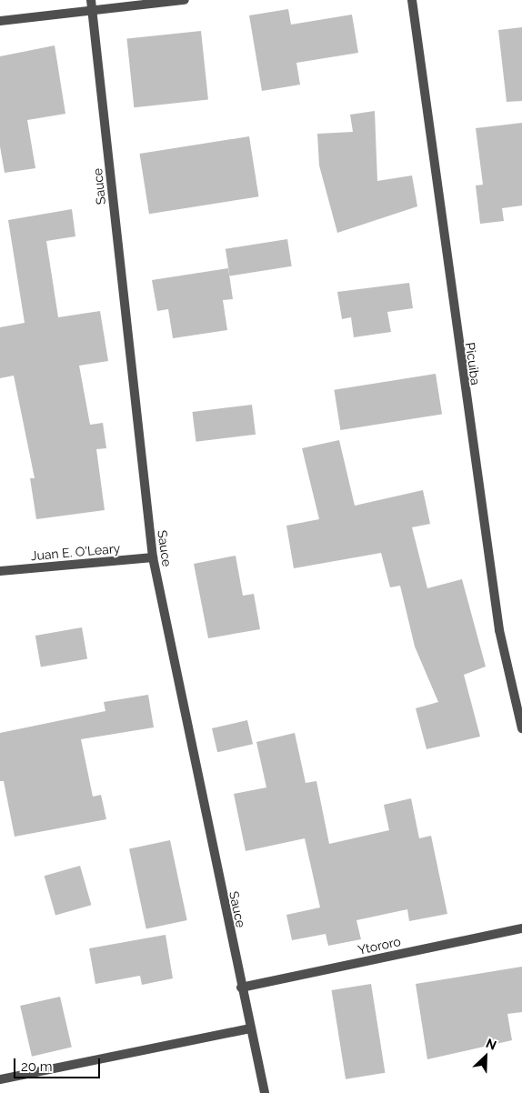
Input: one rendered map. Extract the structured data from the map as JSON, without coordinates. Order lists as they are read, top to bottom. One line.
{"streets":{"street":["Sauce","Picuiba","Juan E. O'Leary","Ytororo"]},"crossings":[["Sauce","Juan E. O'Leary"],["Sauce","Ytororo"]],"scale_bar":"20 m","north":"top right"}
